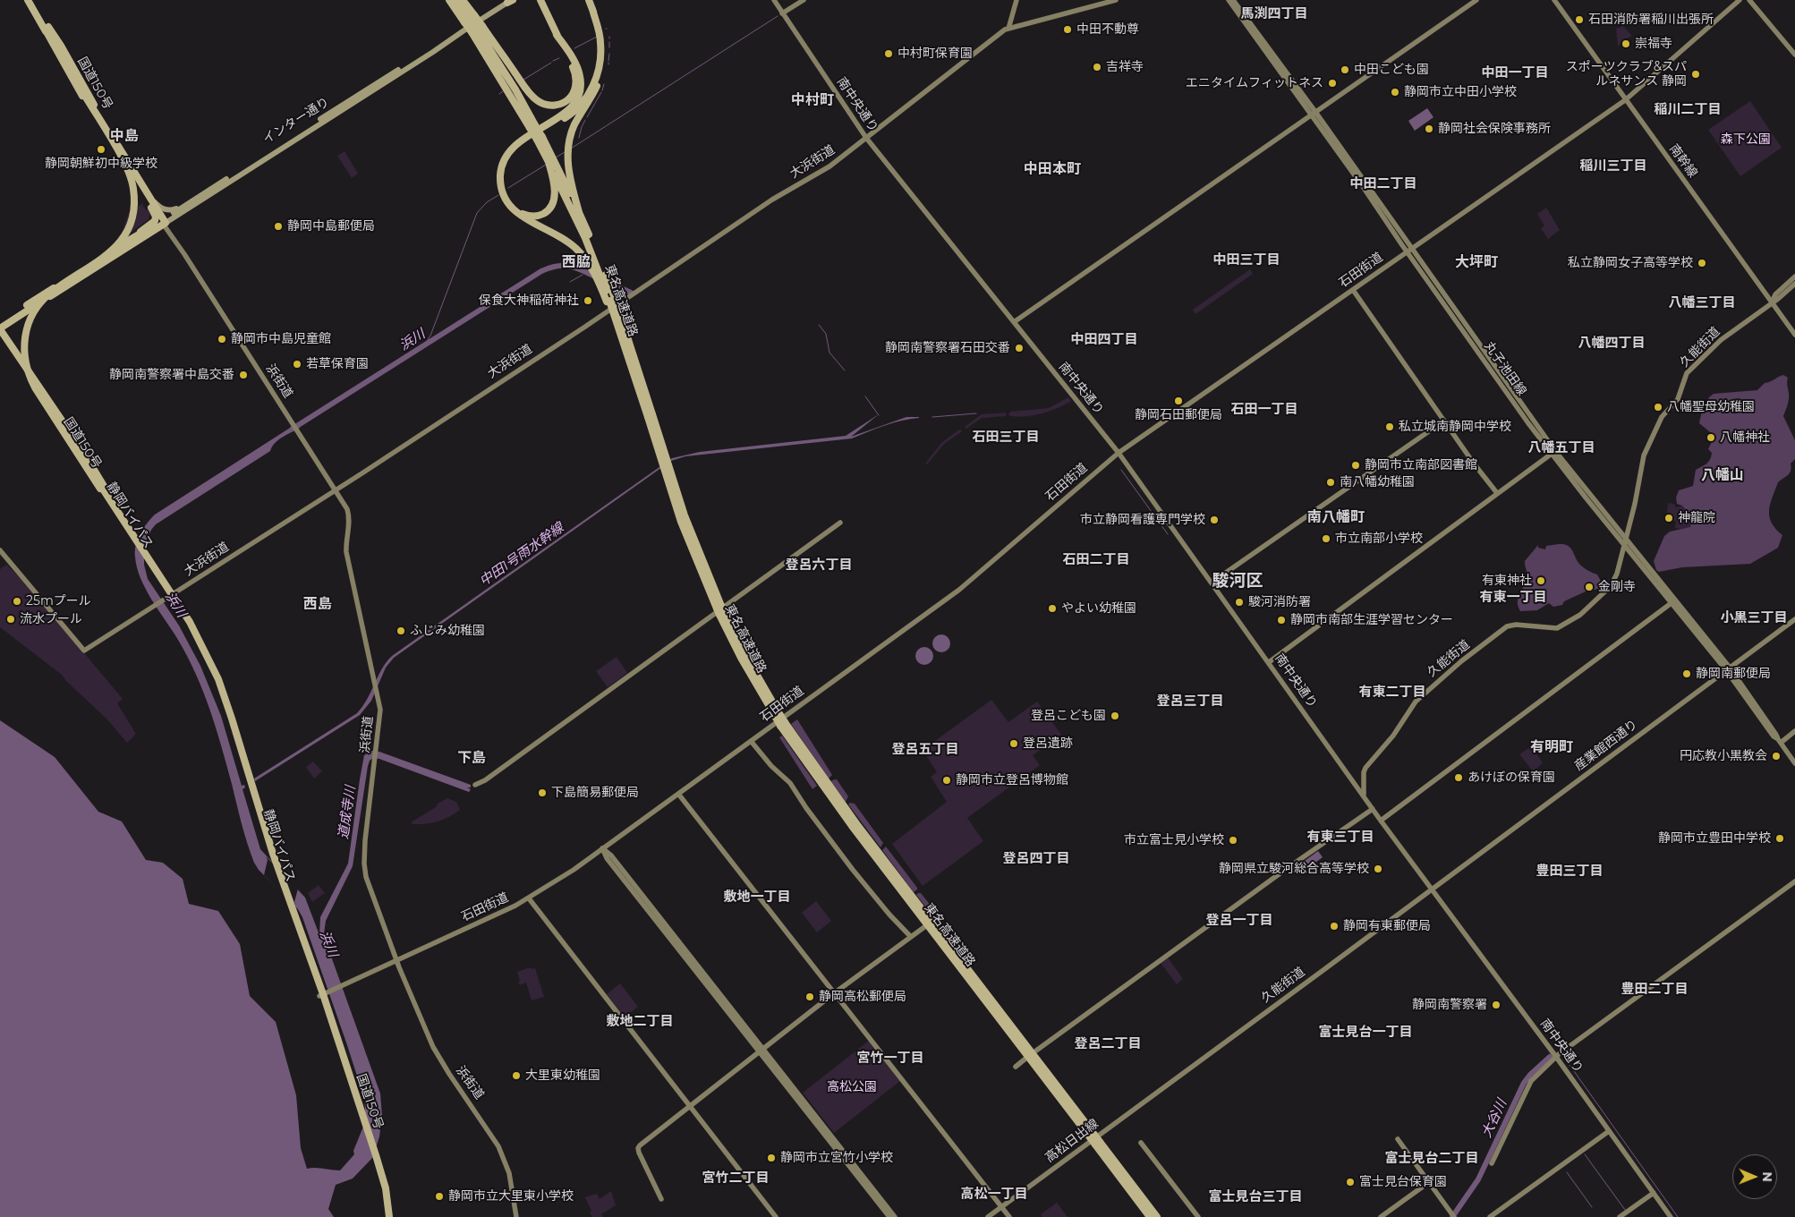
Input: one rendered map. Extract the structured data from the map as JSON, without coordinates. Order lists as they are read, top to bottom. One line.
{"streets":{"highway":["国道150号","東名高速道路","静岡バイパス"],"main road":["インター通り"],"street":["南中央通り","南幹線","大浜街道","石田街道","久能街道","丸子池田線","浜街道","産業館西通り","高松日出線"]},"crossings":[["国道150号","インター通り"],["国道150号","石田街道"],["国道150号","浜街道"],["国道150号","静岡バイパス"],["南中央通り","大浜街道"],["南中央通り","石田街道"],["南中央通り","久能街道"],["南中央通り","産業館西通り"],["インター通り","東名高速道路"],["インター通り","浜街道"],["南幹線","石田街道"],["南幹線","久能街道"],["大浜街道","浜街道"],["大浜街道","静岡バイパス"],["石田街道","丸子池田線"],["石田街道","浜街道"],["石田街道","静岡バイパス"],["久能街道","丸子池田線"],["久能街道","産業館西通り"],["久能街道","高松日出線"],["丸子池田線","産業館西通り"]],"districts":["馬渕四丁目","中田一丁目","中村町","稲川二丁目","中島","稲川三丁目","中田本町","中田二丁目","中田三丁目","西脇","大坪町","八幡三丁目","中田四丁目","八幡四丁目","石田一丁目","石田三丁目","八幡五丁目","八幡山","南八幡町","石田二丁目","登呂六丁目","駿河区","有東一丁目","西島","小黒三丁目","有東二丁目","登呂三丁目","有明町","登呂五丁目","下島","有東三丁目","登呂四丁目","豊田三丁目","敷地一丁目","登呂一丁目","豊田二丁目","敷地二丁目","富士見台一丁目","登呂二丁目","宮竹一丁目","富士見台二丁目","宮竹二丁目","高松一丁目","富士見台三丁目"],"water":["浜川","中田1号雨水幹線","道成寺川","大谷川"],"parks":["森下公園","高松公園"],"places":["石田消防署稲川出張所","中田不動尊","崇福寺","中村町保育園","吉祥寺","中田こども園","スポーツクラブ&スパ ルネサンス 静岡","エニタイムフィットネス","静岡市立中田小学校","静岡社会保険事務所","静岡朝鮮初中級学校","静岡中島郵便局","私立静岡女子高等学校","保食大神稲荷神社","静岡市中島児童館","静岡南警察署石田交番","若草保育園","静岡南警察署中島交番","静岡石田郵便局","八幡聖母幼稚園","私立城南静岡中学校","八幡神社","静岡市立南部図書館","南八幡幼稚園","神龍院","市立静岡看護専門学校","市立南部小学校","有東神社","金剛寺","25mプール","駿河消防署","やよい幼稚園","流水プール","静岡市南部生涯学習センター","ふじみ幼稚園","静岡南郵便局","登呂こども園","登呂遺跡","円応教小黒教会","あけぼの保育園","静岡市立登呂博物館","下島簡易郵便局","静岡市立豊田中学校","市立富士見小学校","静岡県立駿河総合高等学校","静岡有東郵便局","静岡高松郵便局","静岡南警察署","大里東幼稚園","静岡市立宮竹小学校","富士見台保育園","静岡市立大里東小学校"],"north":"right"}
